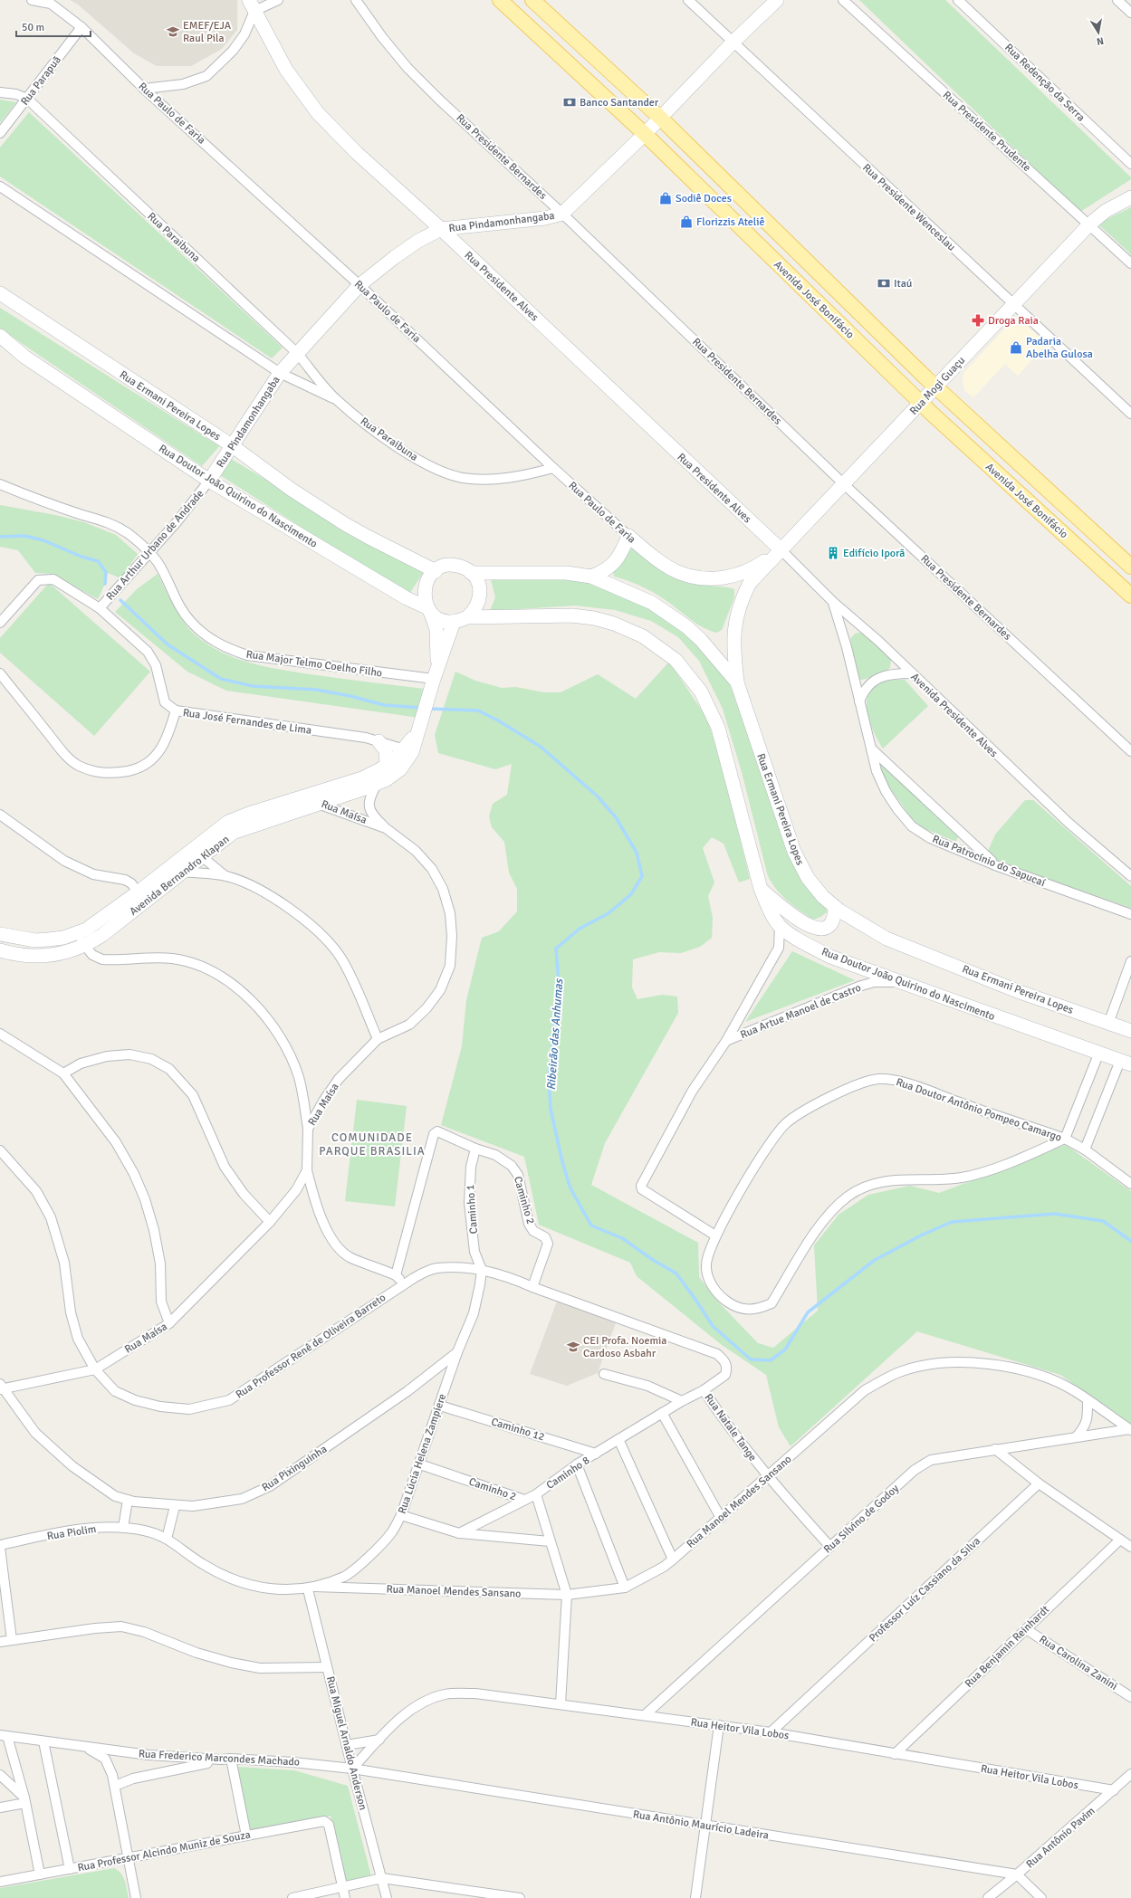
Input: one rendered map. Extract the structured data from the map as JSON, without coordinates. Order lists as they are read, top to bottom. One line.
{"streets":{"main road":["Avenida José Bonifácio"],"street":["Rua Parapuã","Rua Redenção da Serra","Rua Paulo de Faria","Rua Presidente Prudente","Rua Presidente Bernardes","Rua Presidente Wenceslau","Rua Pindamonhangaba","Rua Paraibuna","Rua Presidente Alves","Rua Mogi Guaçu","Rua Ermani Pereira Lopes","Rua Doutor João Quirino do Nascimento","Rua Arthur Urbano de Andrade","Rua Major Telmo Coelho Filho","Avenida Presidente Alves","Rua José Fernandes de Lima","Rua Maísa","Rua Patrocínio do Sapucaí","Avenida Bernandro Klapan","Rua Artue Manoel de Castro","Rua Doutor Antônio Pompeo Camargo","Caminho 2","Caminho 1","Rua Professor Renê de Oliveira Barreto","Rua Natale Tange","Caminho 12","Rua Lúcia Helena Zampiere","Rua Pixinguinha","Caminho 8","Rua Manoel Mendes Sansano","Rua Silvino de Godoy","Rua Piolim","Professor Luíz Cassiano da Silva","Rua Benjamin Reinhardt","Rua Carolina Zanini","Rua Heitor Vila Lobos","Rua Miguel Arnaldo Anderson","Rua Frederico Marcondes Machado","Rua Antônio Maurício Ladeira","Rua Antônio Pavim","Rua Professor Alcindo Muniz de Souza"]},"crossings":[["Rua Parapuã","Rua Paulo de Faria"],["Rua Parapuã","Rua Paraibuna"],["Rua Paulo de Faria","Rua Pindamonhangaba"],["Rua Paulo de Faria","Rua Paraibuna"],["Rua Paulo de Faria","Rua Presidente Alves"],["Rua Paulo de Faria","Rua Mogi Guaçu"],["Rua Paulo de Faria","Avenida Presidente Alves"],["Rua Presidente Prudente","Rua Mogi Guaçu"],["Rua Presidente Bernardes","Rua Pindamonhangaba"],["Rua Presidente Bernardes","Rua Mogi Guaçu"],["Rua Presidente Wenceslau","Rua Pindamonhangaba"],["Rua Presidente Wenceslau","Rua Mogi Guaçu"],["Rua Pindamonhangaba","Rua Paraibuna"],["Rua Pindamonhangaba","Rua Presidente Alves"],["Rua Pindamonhangaba","Avenida José Bonifácio"],["Rua Pindamonhangaba","Rua Ermani Pereira Lopes"],["Rua Pindamonhangaba","Rua Doutor João Quirino do Nascimento"],["Rua Pindamonhangaba","Rua Arthur Urbano de Andrade"],["Rua Presidente Alves","Rua Mogi Guaçu"],["Rua Presidente Alves","Avenida Presidente Alves"],["Avenida José Bonifácio","Rua Mogi Guaçu"],["Rua Mogi Guaçu","Avenida Presidente Alves"],["Rua Ermani Pereira Lopes","Rua Doutor João Quirino do Nascimento"],["Rua Ermani Pereira Lopes","Avenida Bernandro Klapan"],["Rua Doutor João Quirino do Nascimento","Rua Arthur Urbano de Andrade"],["Rua Doutor João Quirino do Nascimento","Avenida Bernandro Klapan"],["Rua Doutor João Quirino do Nascimento","Rua Artue Manoel de Castro"],["Rua Arthur Urbano de Andrade","Rua Major Telmo Coelho Filho"],["Rua Arthur Urbano de Andrade","Rua José Fernandes de Lima"],["Rua Major Telmo Coelho Filho","Avenida Bernandro Klapan"],["Avenida Presidente Alves","Rua Patrocínio do Sapucaí"],["Rua José Fernandes de Lima","Avenida Bernandro Klapan"],["Rua Maísa","Avenida Bernandro Klapan"],["Rua Maísa","Rua Professor Renê de Oliveira Barreto"],["Rua Maísa","Rua Pixinguinha"],["Rua Artue Manoel de Castro","Rua Doutor Antônio Pompeo Camargo"],["Caminho 2","Caminho 1"],["Caminho 2","Rua Professor Renê de Oliveira Barreto"],["Caminho 2","Rua Lúcia Helena Zampiere"],["Caminho 2","Caminho 8"],["Caminho 1","Rua Professor Renê de Oliveira Barreto"],["Caminho 1","Rua Lúcia Helena Zampiere"],["Rua Professor Renê de Oliveira Barreto","Rua Lúcia Helena Zampiere"],["Rua Professor Renê de Oliveira Barreto","Caminho 8"],["Rua Natale Tange","Caminho 8"],["Rua Natale Tange","Rua Manoel Mendes Sansano"],["Rua Natale Tange","Rua Silvino de Godoy"],["Caminho 12","Rua Lúcia Helena Zampiere"],["Caminho 12","Caminho 8"],["Rua Lúcia Helena Zampiere","Rua Pixinguinha"],["Rua Lúcia Helena Zampiere","Rua Manoel Mendes Sansano"],["Rua Lúcia Helena Zampiere","Rua Piolim"],["Rua Lúcia Helena Zampiere","Rua Miguel Arnaldo Anderson"],["Rua Manoel Mendes Sansano","Rua Silvino de Godoy"],["Rua Manoel Mendes Sansano","Rua Miguel Arnaldo Anderson"],["Rua Silvino de Godoy","Rua Heitor Vila Lobos"],["Professor Luíz Cassiano da Silva","Rua Heitor Vila Lobos"],["Rua Benjamin Reinhardt","Rua Carolina Zanini"],["Rua Benjamin Reinhardt","Rua Heitor Vila Lobos"],["Rua Heitor Vila Lobos","Rua Miguel Arnaldo Anderson"],["Rua Heitor Vila Lobos","Rua Frederico Marcondes Machado"],["Rua Heitor Vila Lobos","Rua Antônio Maurício Ladeira"],["Rua Heitor Vila Lobos","Rua Antônio Pavim"],["Rua Miguel Arnaldo Anderson","Rua Frederico Marcondes Machado"],["Rua Miguel Arnaldo Anderson","Rua Antônio Maurício Ladeira"],["Rua Frederico Marcondes Machado","Rua Antônio Maurício Ladeira"],["Rua Antônio Maurício Ladeira","Rua Antônio Pavim"]],"districts":["COMUNIDADE PARQUE BRASILIA"],"water":["Ribeirão das Anhumas"],"places":{"school or university":["EMEF/EJA Raul Pila","CEI Profa. Noemia Cardoso Asbahr"],"bank":["Banco Santander","Itaú"],"shop":["Sodiê Doces","Florizzis Ateliê","Padaria Abelha Gulosa"],"pharmacy":["Droga Raia"],"building":["Edifício Iporã"]},"scale_bar":"50 m","north":"bottom"}
